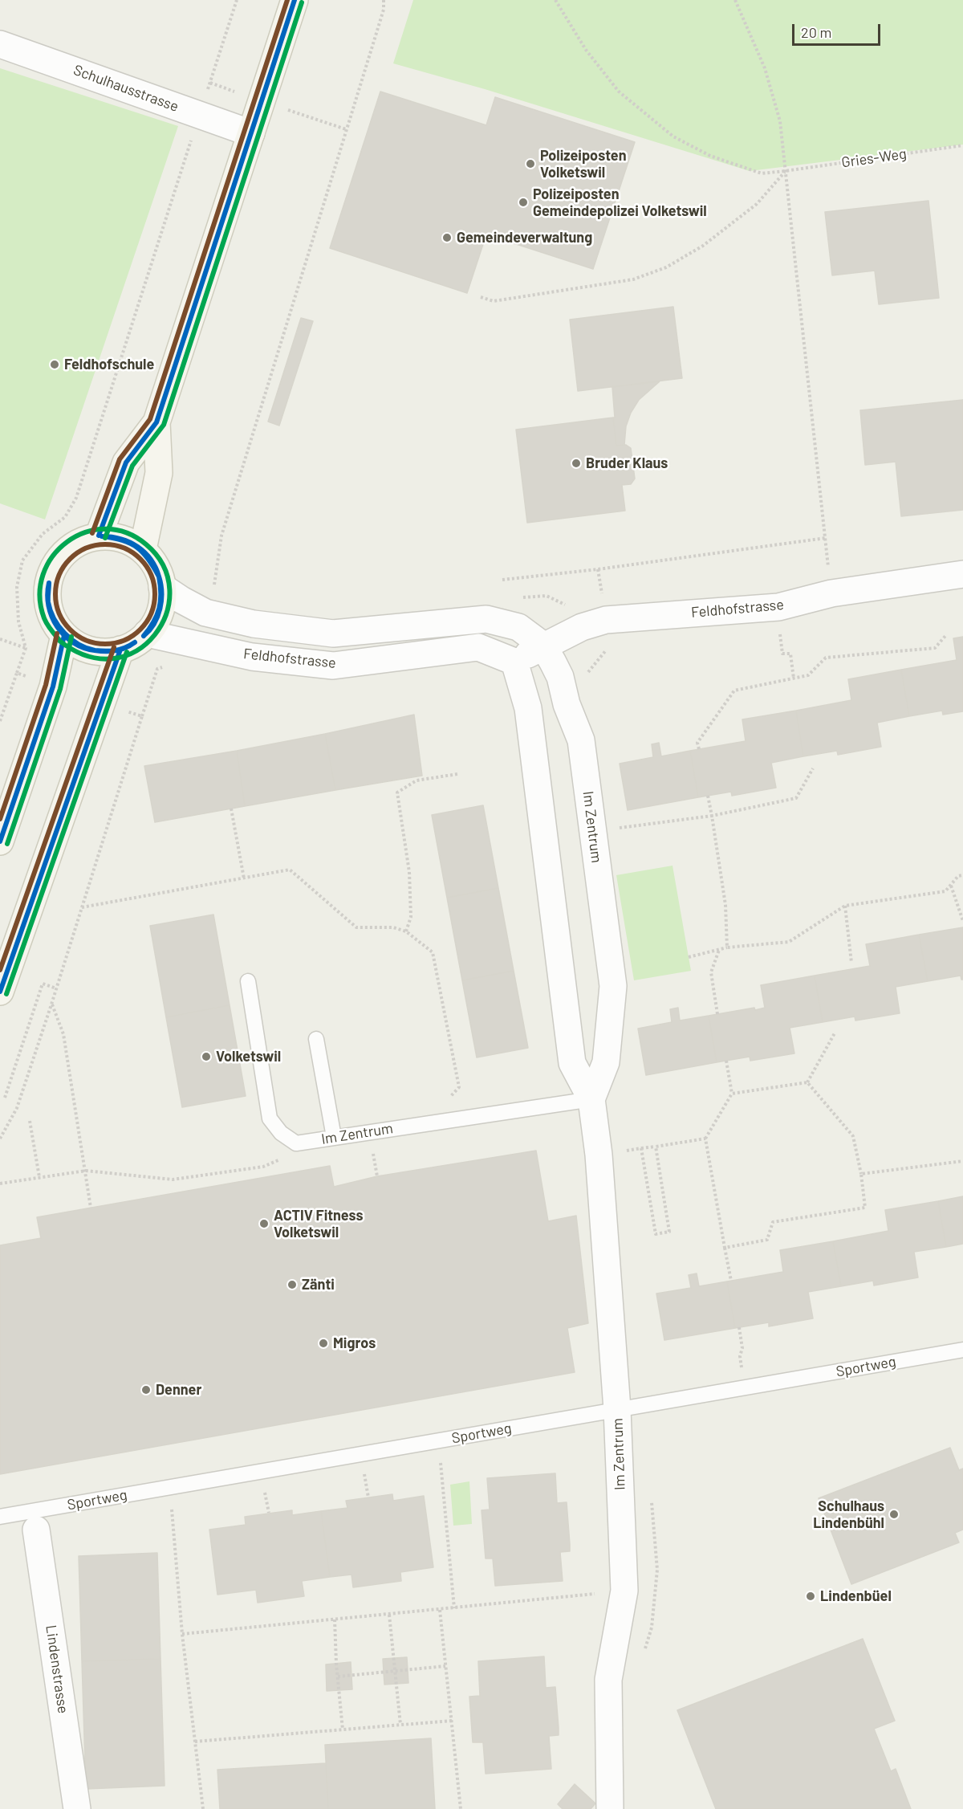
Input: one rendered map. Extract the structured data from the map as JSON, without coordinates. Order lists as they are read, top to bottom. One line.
{"streets":{"street":["Schulhausstrasse","Feldhofstrasse","Im Zentrum","Lindenstrasse"],"lane":["Sportweg"],"path":["Gries-Weg"]},"crossings":[["Feldhofstrasse","Im Zentrum"],["Im Zentrum","Sportweg"]],"places":["Polizeiposten Volketswil","Polizeiposten Gemeindepolizei Volketswil","Gemeindeverwaltung","Feldhofschule","Bruder Klaus","Volketswil","ACTIV Fitness Volketswil","Zänti","Migros","Denner","Schulhaus Lindenbühl","Lindenbüel"],"scale_bar":"20 m"}
